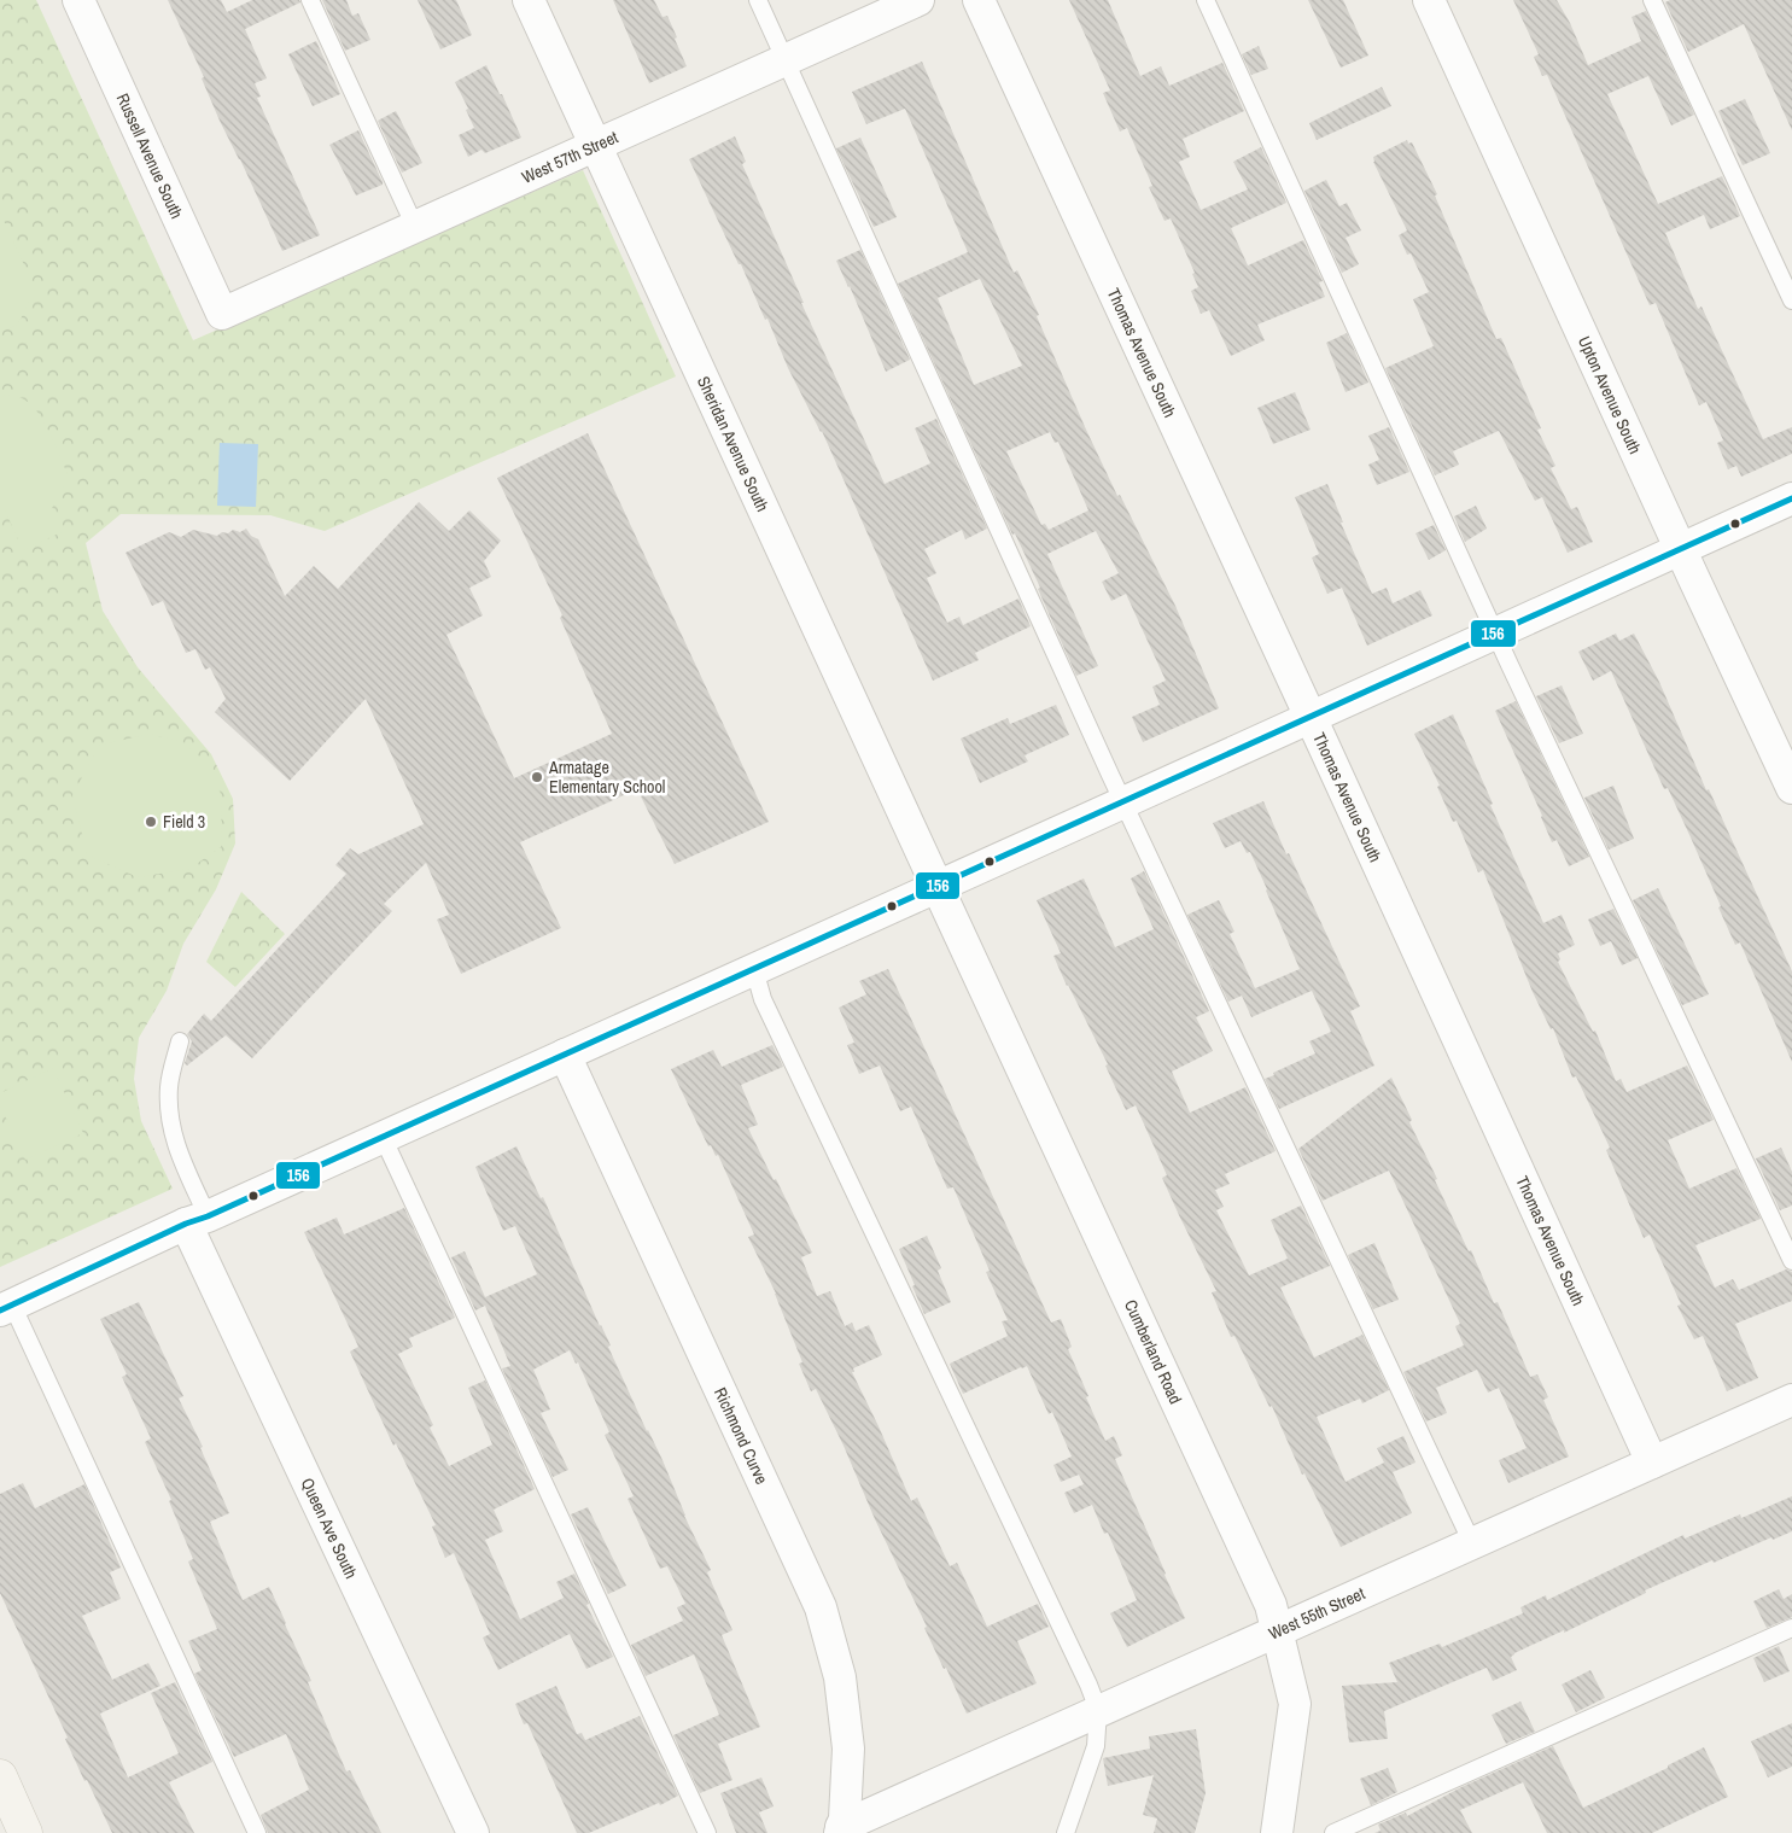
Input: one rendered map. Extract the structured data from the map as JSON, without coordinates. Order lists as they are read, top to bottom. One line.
{"streets":{"street":["Russell Avenue South","West 57th Street","Thomas Avenue South","Upton Avenue South","Sheridan Avenue South","Cumberland Road","Richmond Curve","Queen Ave South","West 55th Street"]},"crossings":[["Russell Avenue South","West 57th Street"],["West 57th Street","Sheridan Avenue South"],["Thomas Avenue South","West 55th Street"],["Sheridan Avenue South","Cumberland Road"],["Cumberland Road","West 55th Street"],["Richmond Curve","West 55th Street"]],"places":["Armatage Elementary School","Field 3"],"lines":["transit line 156"]}
